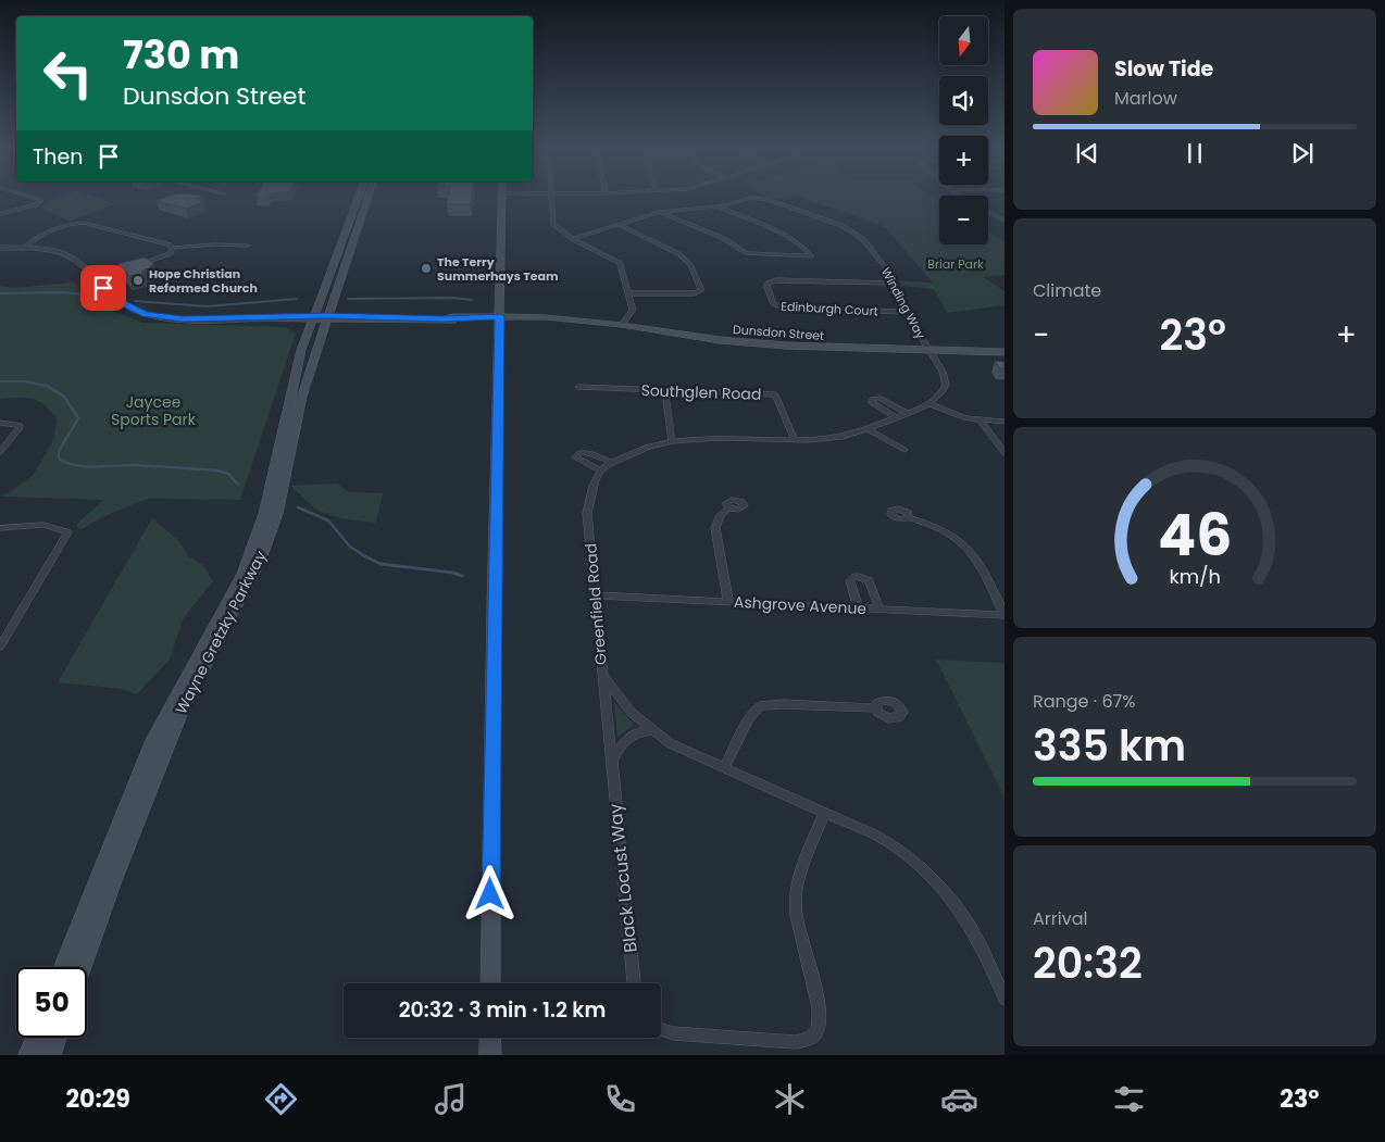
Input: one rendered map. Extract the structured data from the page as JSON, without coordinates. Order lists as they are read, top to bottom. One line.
{"streets":{"main road":["Dunsdon Street","Wayne Gretzky Parkway"],"street":["Winding Way","Edinburgh Court","Southglen Road","Greenfield Road","Ashgrove Avenue","Black Locust Way"]},"crossings":[["Winding Way","Edinburgh Court"],["Winding Way","Dunsdon Street"],["Dunsdon Street","Wayne Gretzky Parkway"],["Southglen Road","Greenfield Road"],["Greenfield Road","Ashgrove Avenue"],["Greenfield Road","Black Locust Way"]],"parks":["Briar Park","Jaycee Sports Park"],"places":["The Terry Summerhays Team","Hope Christian Reformed Church"],"north":"bottom","page":{"map_buttons":["+","−"],"turn":["730 m","Dunsdon Street"],"song":["Slow Tide","Marlow"],"then":"Then","tile":["Climate",["Range · 67%","335 km"],["Arrival","20:32"]],"heat":["−","23°","+"],"limit":"50","trip":"20:32 · 3 min · 1.2 km","tabs":["20:29","23°"],"gauge":["46","km/h"]}}
